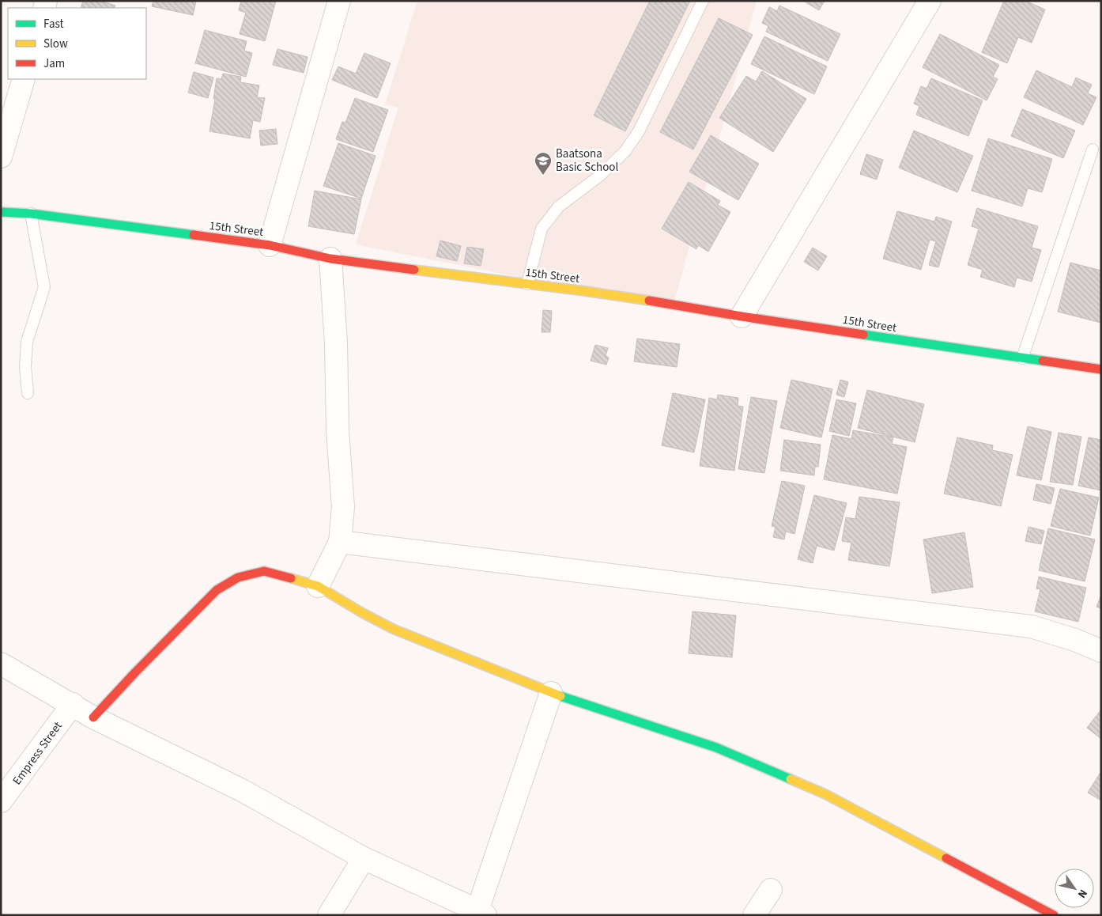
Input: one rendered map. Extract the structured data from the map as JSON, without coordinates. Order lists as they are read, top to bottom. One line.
{"streets":{"street":["15th Street","Empress Street"]},"places":{"school or university":["Baatsona Basic School"]},"legend":["Fast","Slow","Jam"],"north":"bottom right"}
